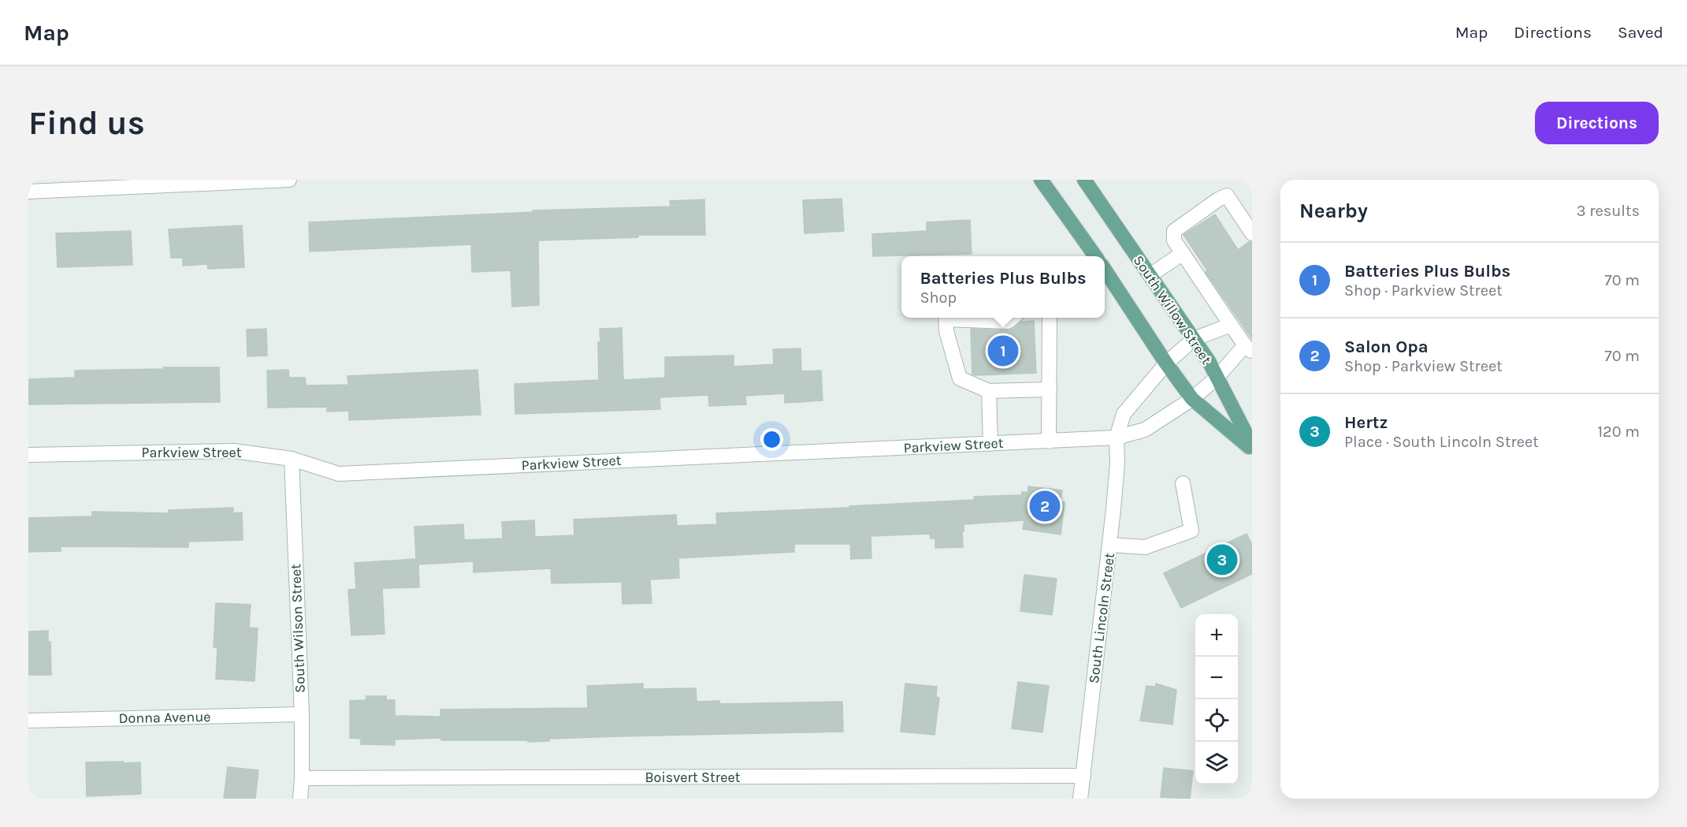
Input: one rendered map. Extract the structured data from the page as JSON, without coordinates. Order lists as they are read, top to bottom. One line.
{"streets":{"main road":["South Willow Street"],"street":["Parkview Street","South Lincoln Street","South Wilson Street","Donna Avenue","Boisvert Street"]},"crossings":[["South Willow Street","South Lincoln Street"],["Parkview Street","South Lincoln Street"],["Parkview Street","South Wilson Street"],["South Lincoln Street","Boisvert Street"],["South Wilson Street","Donna Avenue"],["South Wilson Street","Boisvert Street"]],"page":{"header":"Map","nav":["Map","Directions","Saved"],"buttons":"Directions","title":"Find us","heading":["Nearby","3 results"],"list":[{"mark":"1","name":"Batteries Plus Bulbs","note":"Shop · Parkview Street","value":"70 m"},{"mark":"2","name":"Salon Opa","note":"Shop · Parkview Street","value":"70 m"},{"mark":"3","name":"Hertz","note":"Place · South Lincoln Street","value":"120 m"}],"popup":["Batteries Plus Bulbs","Shop"],"pins":["1","2","3"],"map_buttons":["+","−"]}}
